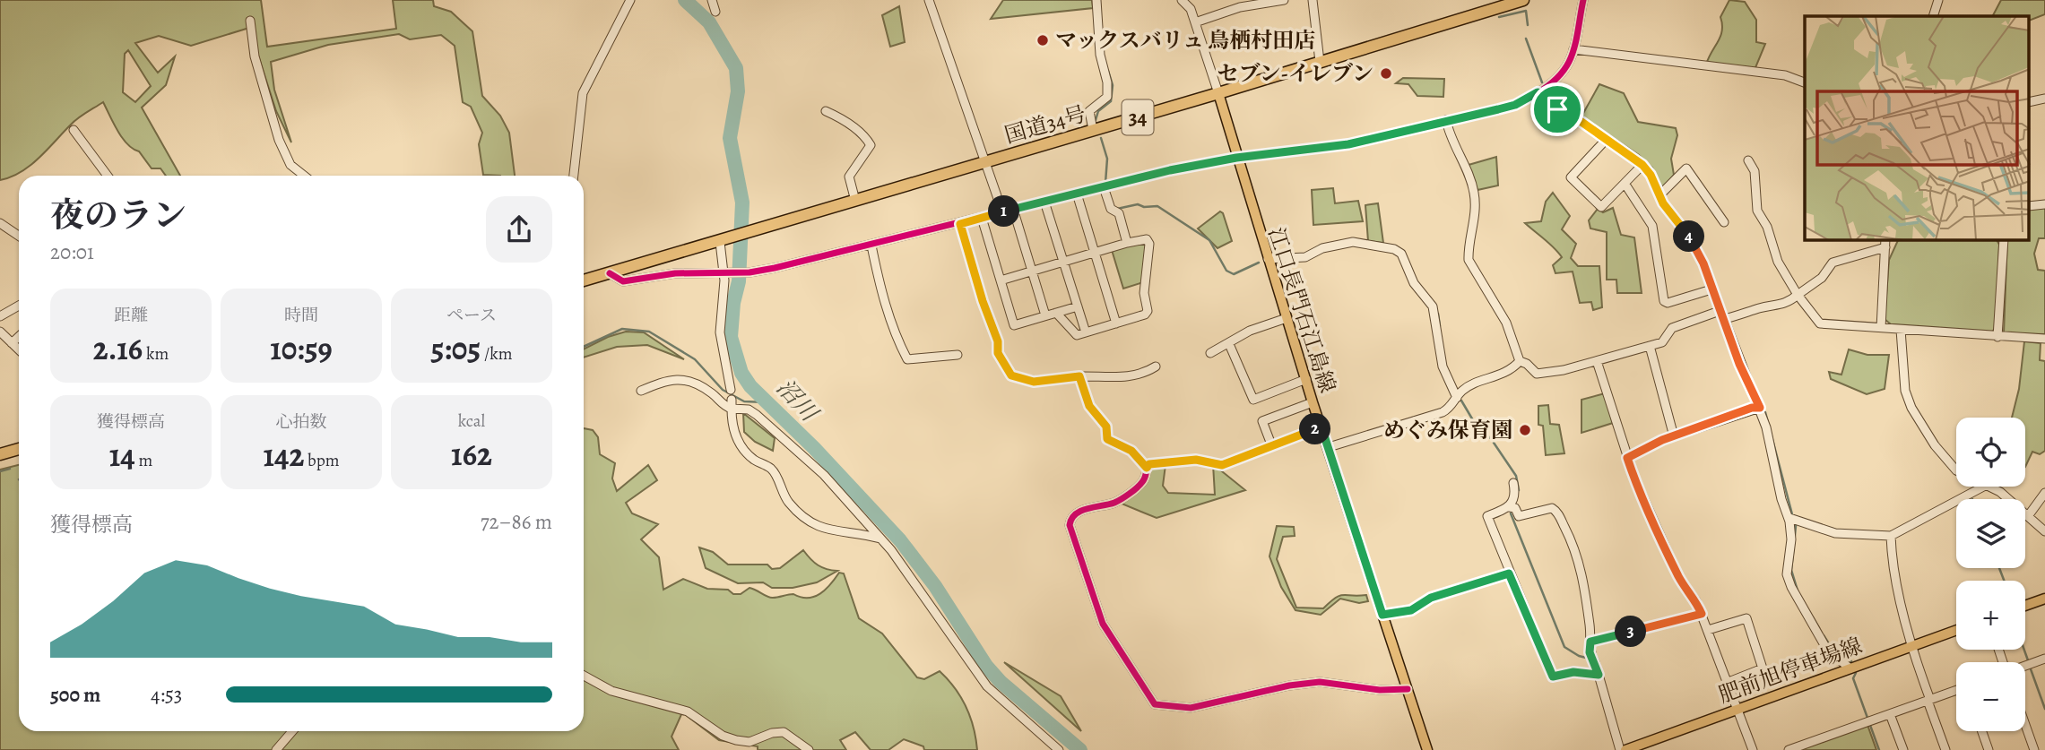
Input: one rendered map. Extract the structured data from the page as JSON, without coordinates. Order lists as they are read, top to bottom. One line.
{"streets":{"highway":["34","国道34号"],"main road":["江口長門石江島線","肥前旭停車場線"]},"crossings":[["国道34号","江口長門石江島線"]],"water":["沼川"],"places":["マックスバリュ 鳥栖村田店","セブン-イレブン","めぐみ保育園"],"page":{"heading":["夜のラン","20:01"],"pins":["1","4","2","3"],"stats":[["距離","2.16 km"],["時間","10:59"],["ペース","5:05 /km"],["獲得標高","14 m"],["心拍数","142 bpm"],["kcal","162"]],"map_buttons":["+","−"],"chart":["獲得標高","72–86 m"],"list":[{"name":"500 m","note":"4:53"}]}}
